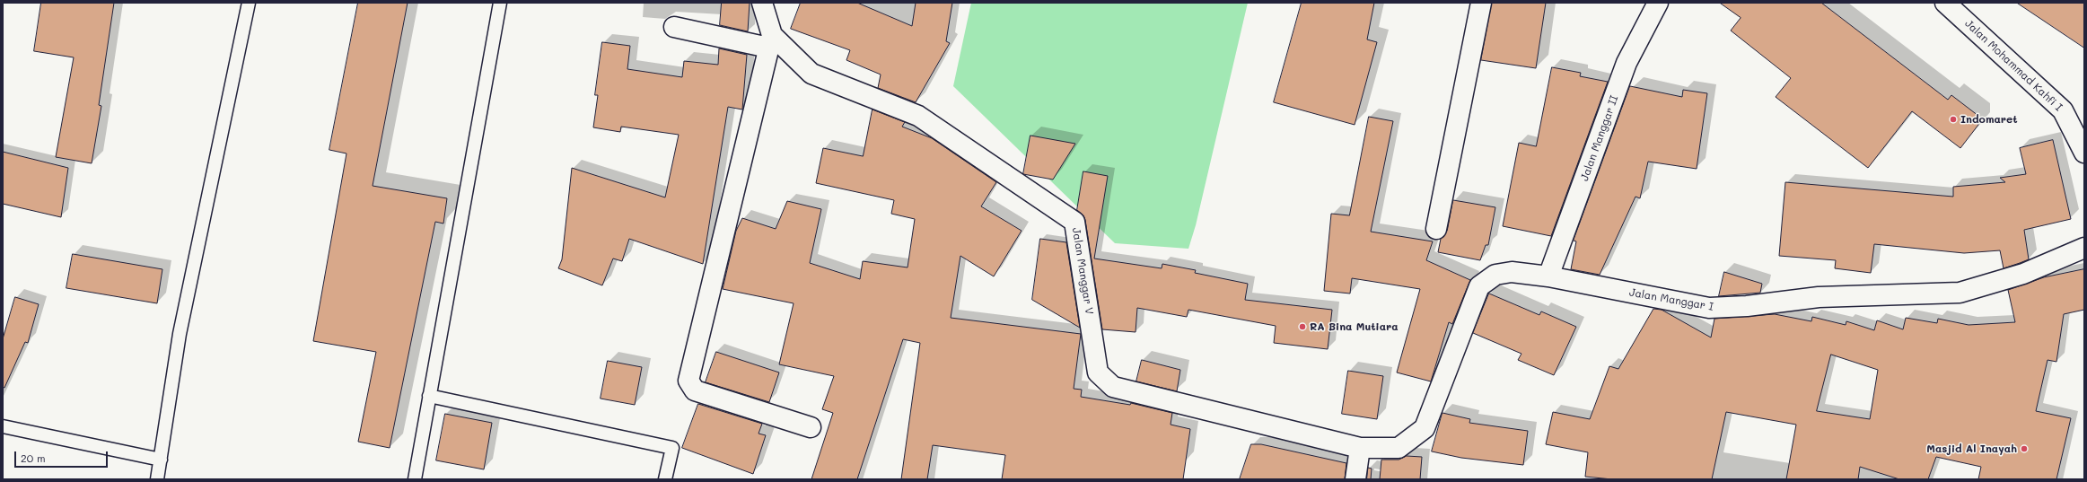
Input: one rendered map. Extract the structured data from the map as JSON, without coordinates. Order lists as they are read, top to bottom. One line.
{"streets":{"street":["Jalan Mohammad Kahfi I","Jalan Manggar II","Jalan Manggar V","Jalan Manggar I"]},"crossings":[["Jalan Manggar II","Jalan Manggar I"],["Jalan Manggar V","Jalan Manggar I"]],"places":["Indomaret","RA Bina Mutiara","Masjid Al Inayah"],"scale_bar":"20 m"}
